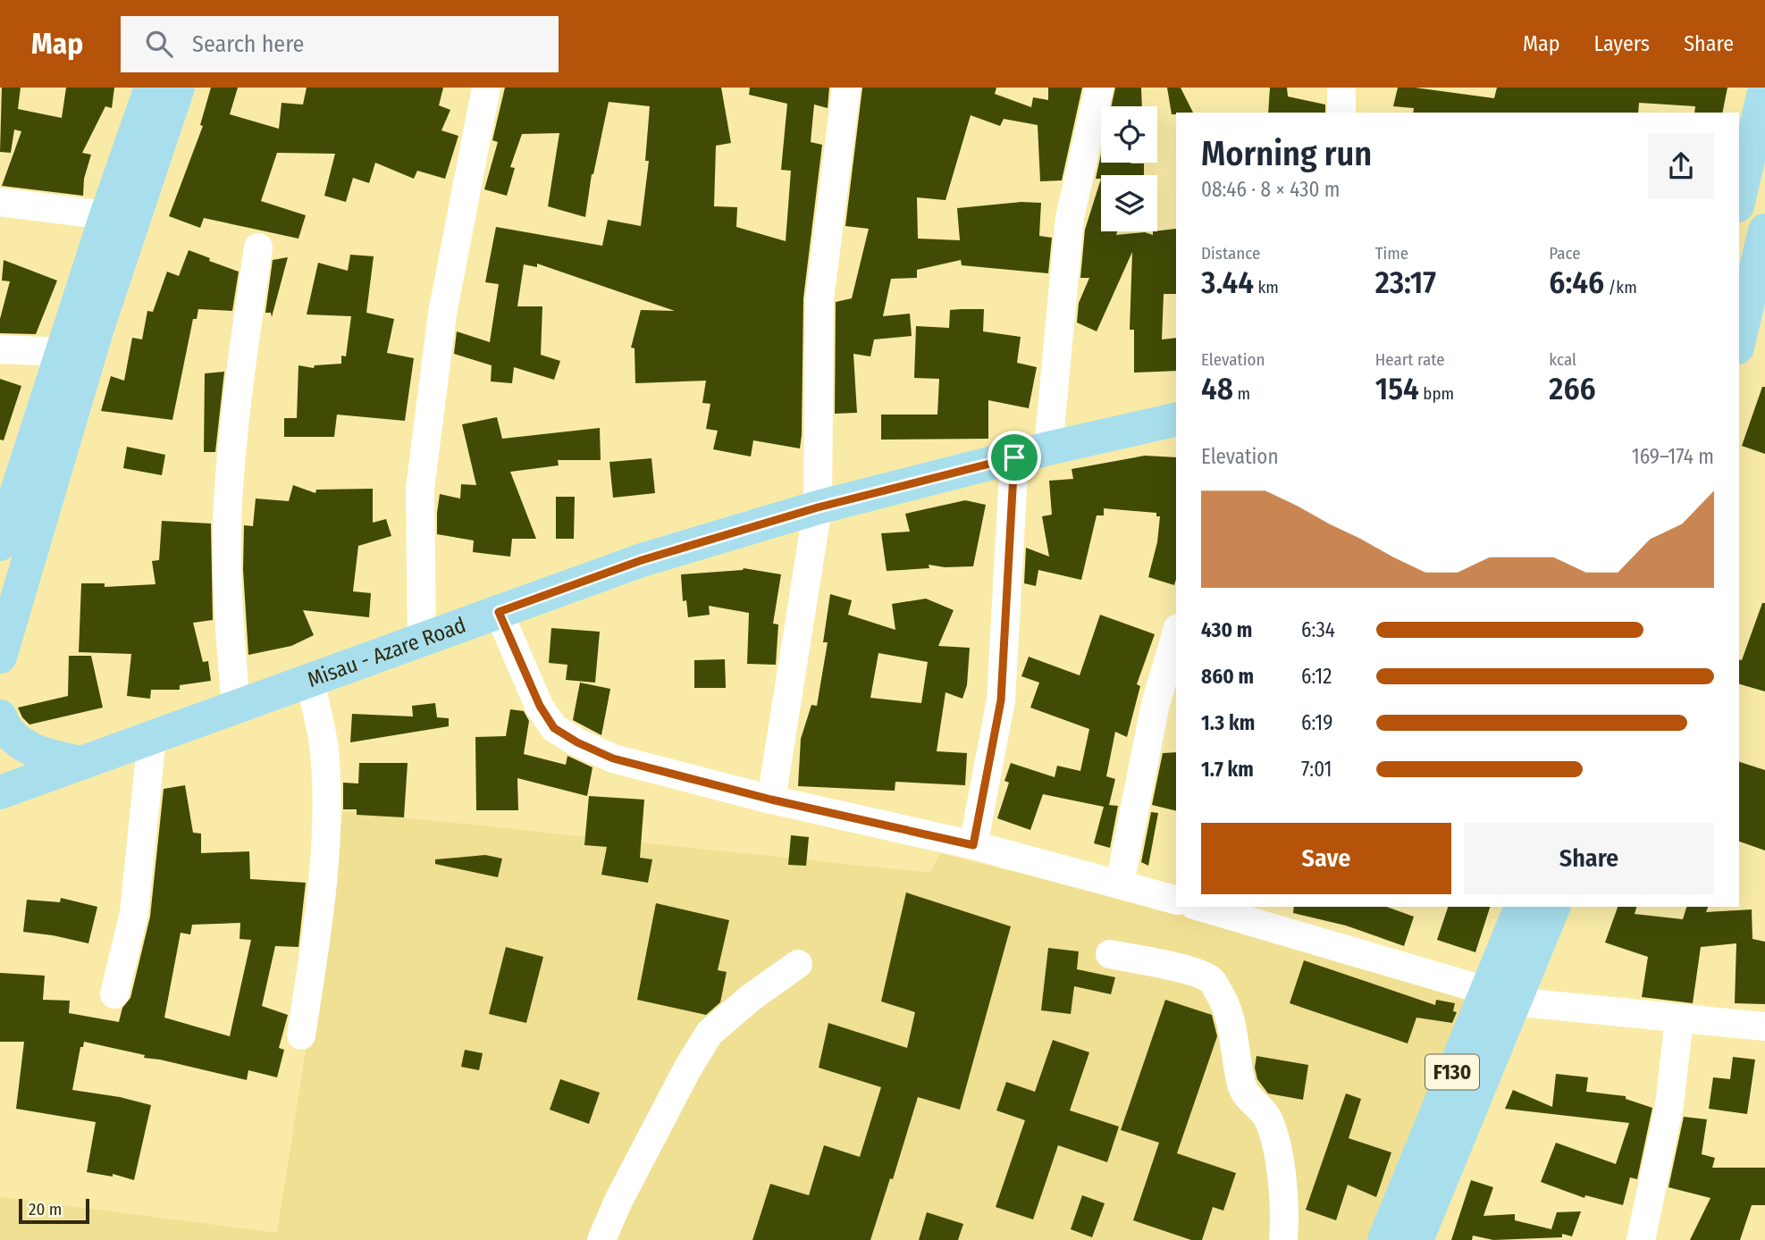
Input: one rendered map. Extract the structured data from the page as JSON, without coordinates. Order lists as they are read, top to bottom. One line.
{"streets":{"main road":["Misau - Azare Road","F130"]},"scale_bar":"20 m","page":{"header":"Map","search":"Search here","nav":["Map","Layers","Share"],"heading":["Morning run","08:46 · 8 × 430 m"],"stats":[["Distance","3.44 km"],["Time","23:17"],["Pace","6:46 /km"],["Elevation","48 m"],["Heart rate","154 bpm"],["kcal","266"]],"chart":["Elevation","169–174 m"],"list":[{"name":"430 m","note":"6:34"},{"name":"860 m","note":"6:12"},{"name":"1.3 km","note":"6:19"},{"name":"1.7 km","note":"7:01"}],"buttons":["Save","Share"],"scale":"20 m"}}
